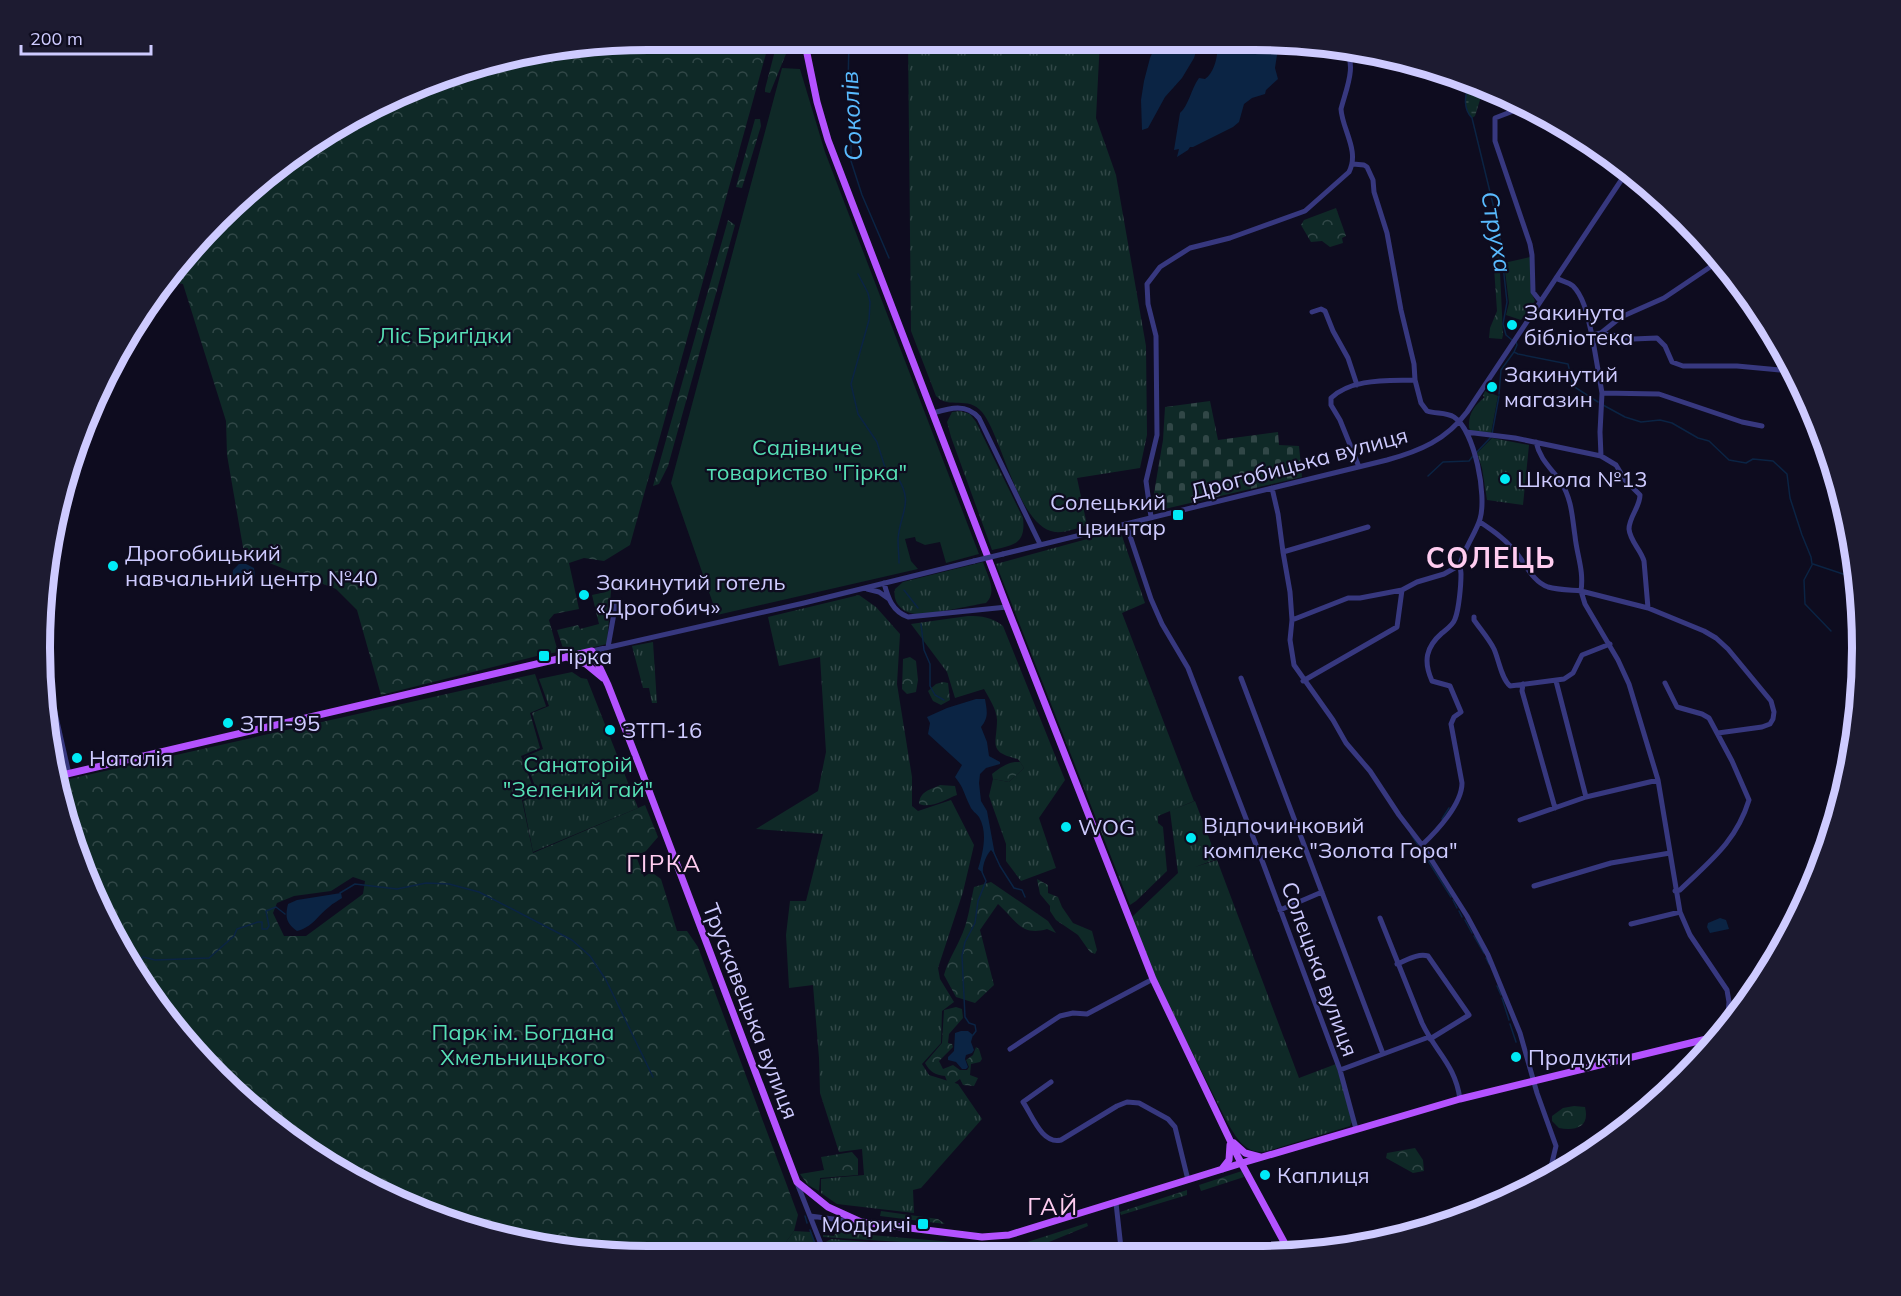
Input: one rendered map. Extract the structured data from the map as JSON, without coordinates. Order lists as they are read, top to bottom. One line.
{"streets":{"main road":["Трускавецька вулиця"],"street":["Дрогобицька вулиця","Солецька вулиця"]},"crossings":[["Дрогобицька вулиця","Солецька вулиця"]],"districts":["СОЛЕЦЬ","ГІРКА","ГАЙ"],"water":["Соколів","Струха"],"parks":["Ліс Бриґідки","Садівниче товариство \"Гірка\"","Санаторій \"Зелений гай\"","Парк ім. Богдана Хмельницького"],"places":{"other":["Закинута бібліотека","Закинутий магазин","Школа №13","Дрогобицький навчальний центр №40","Закинутий готель «Дрогобич»","ЗТП-95","ЗТП-16","Наталія","WOG","Відпочинковий комплекс \"Золота Гора\"","Продукти","Каплиця"],"transit":["Солецький цвинтар","Гірка","Модричі"]},"scale_bar":"200 m"}
